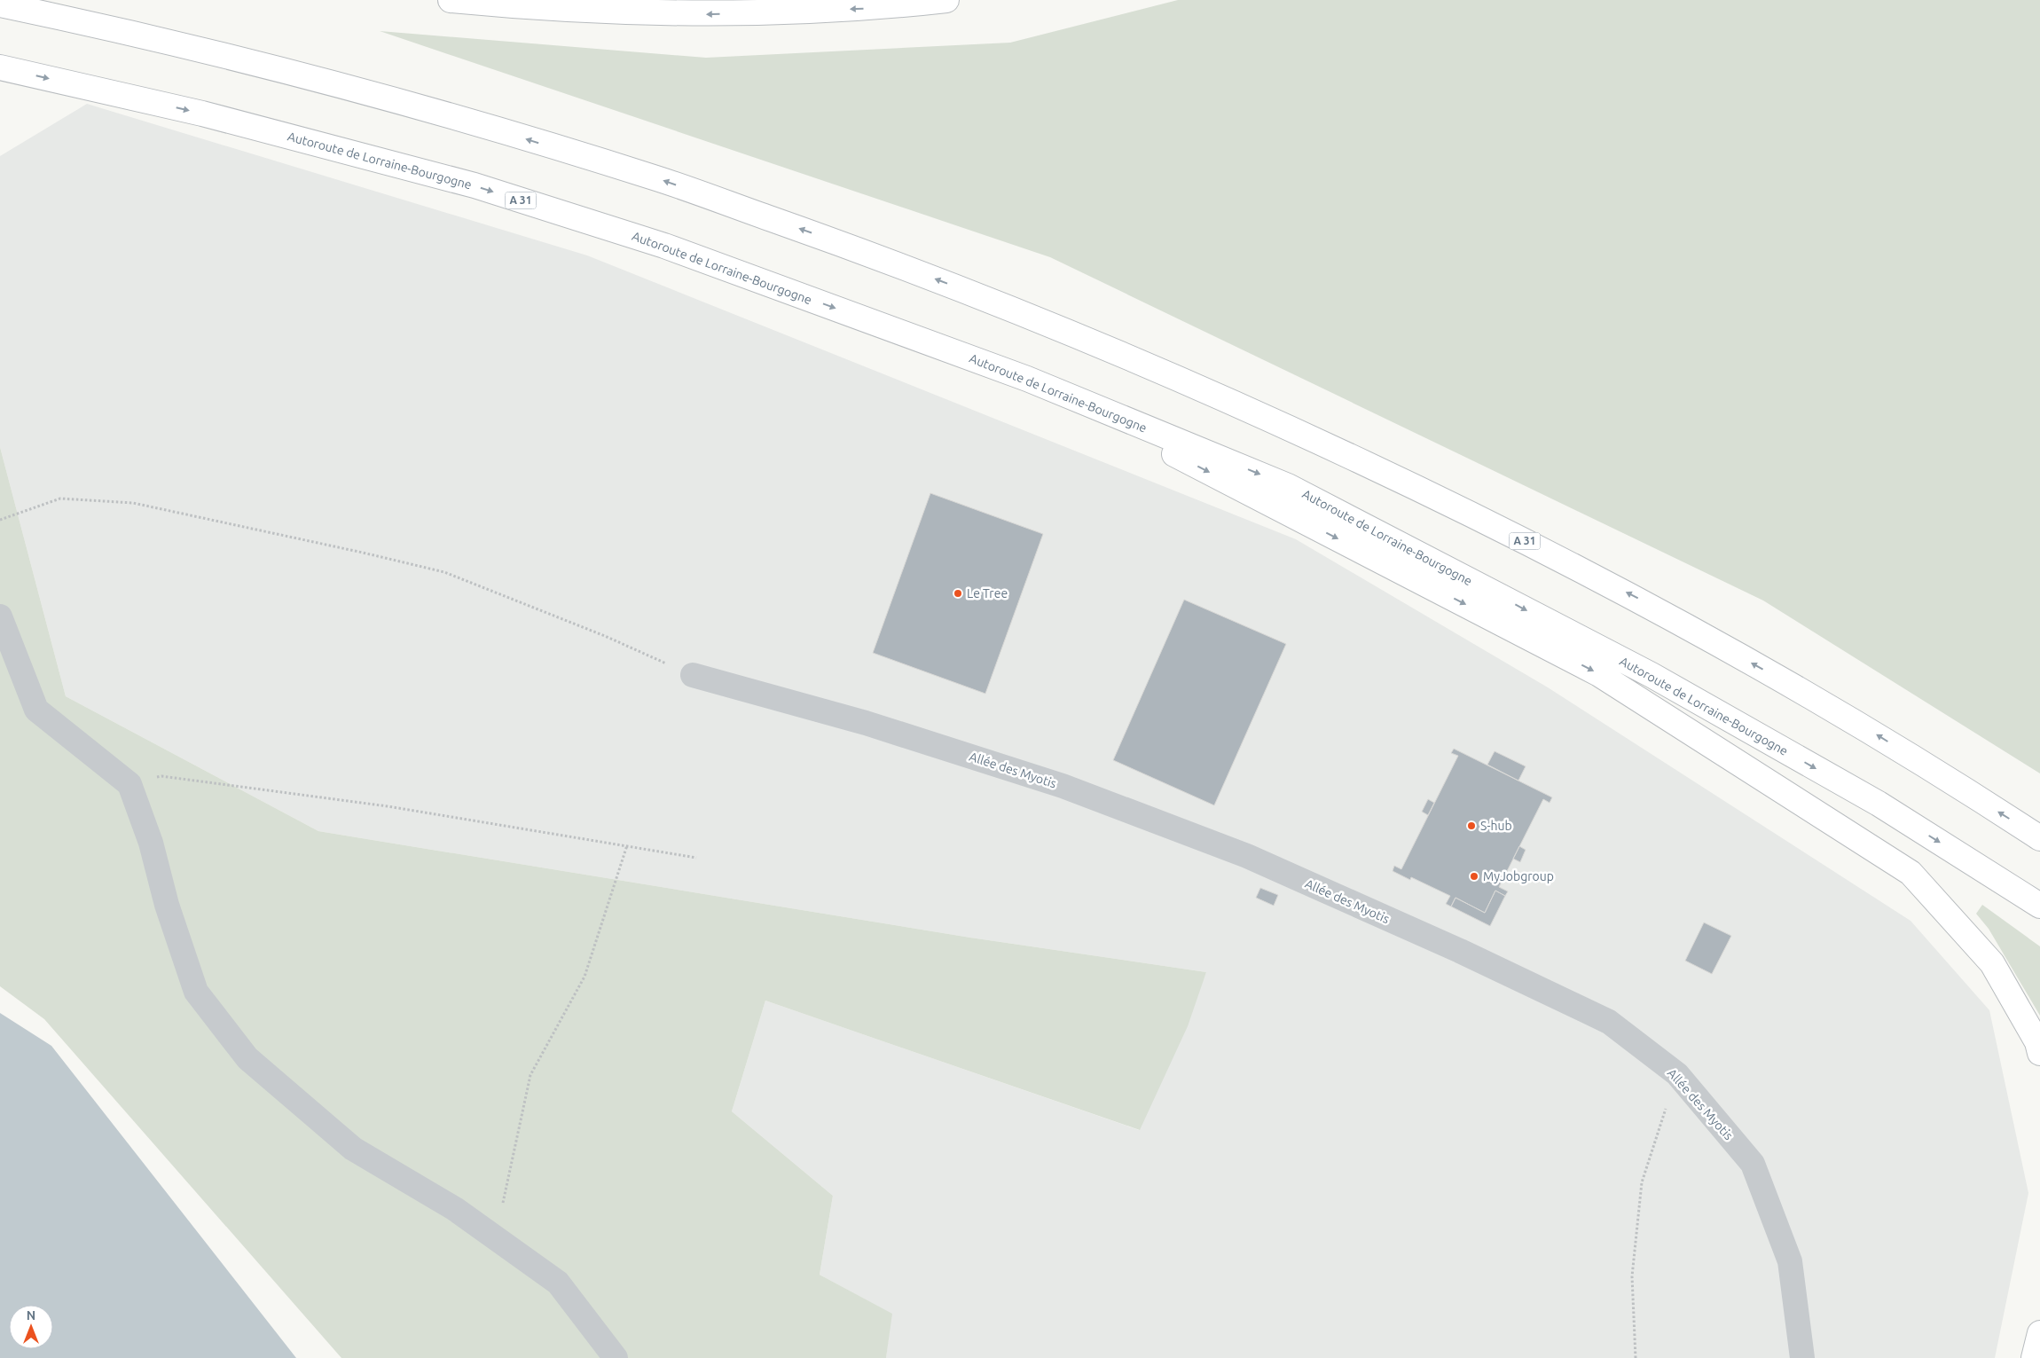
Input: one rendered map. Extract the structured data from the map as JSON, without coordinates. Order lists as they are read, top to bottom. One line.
{"streets":{"highway":["Autoroute de Lorraine-Bourgogne","A 31"],"street":["Allée des Myotis"]},"places":["Le Tree","S-hub","MyJobgroup"],"north":"top"}
